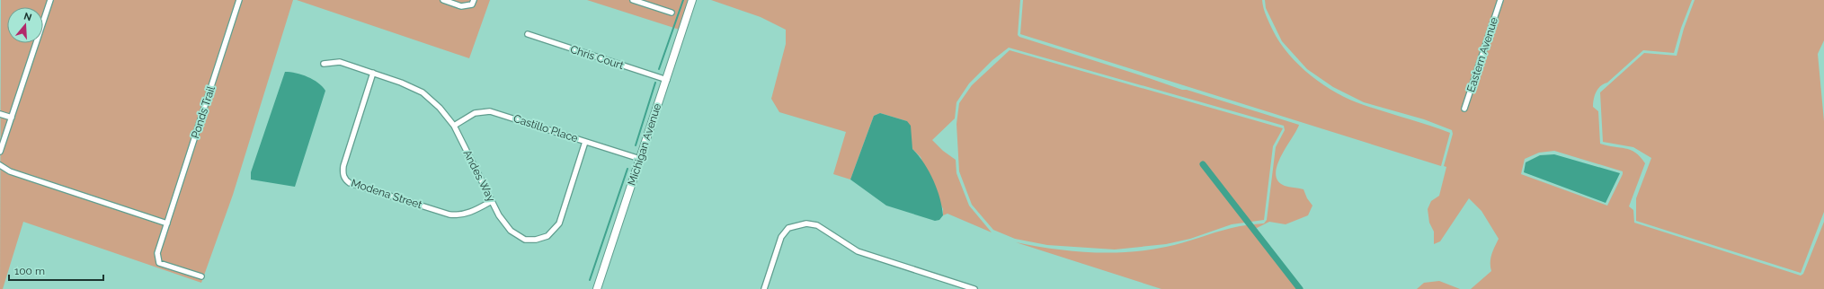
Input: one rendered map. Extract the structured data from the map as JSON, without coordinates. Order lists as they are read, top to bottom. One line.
{"streets":{"street":["Eastern Avenue","Chris Court","Ponds Trail","Castillo Place","Michigan Avenue","Andes Way","Modena Street"]},"crossings":[["Chris Court","Michigan Avenue"],["Castillo Place","Michigan Avenue"],["Castillo Place","Andes Way"],["Andes Way","Modena Street"]],"scale_bar":"100 m","north":"top"}
